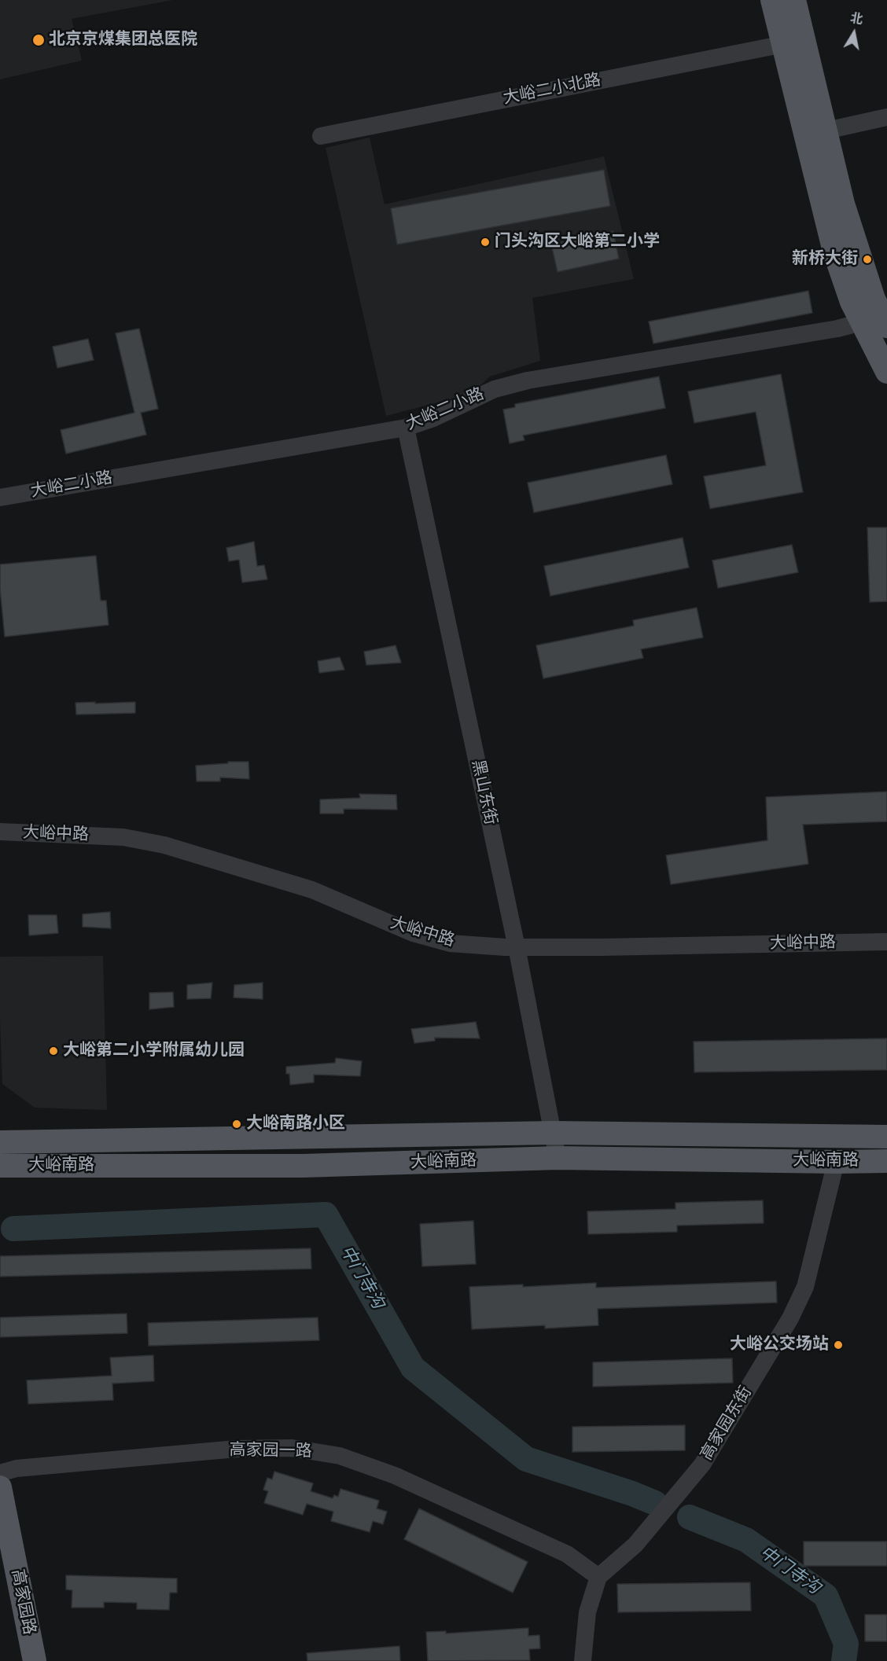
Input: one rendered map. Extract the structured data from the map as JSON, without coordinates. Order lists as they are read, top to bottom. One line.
{"streets":{"main road":["大峪南路","高家园路"],"street":["大峪二小北路","大峪二小路","黑山东街","大峪中路","高家园东街","高家园一路"]},"crossings":[["大峪二小路","黑山东街"],["黑山东街","大峪中路"],["黑山东街","大峪南路"],["大峪南路","高家园东街"],["高家园东街","高家园一路"]],"water":["中门寺沟"],"places":["北京京煤集团总医院","门头沟区大峪第二小学","新桥大街","大峪第二小学附属幼儿园","大峪南路小区","大峪公交场站"],"north":"top"}
